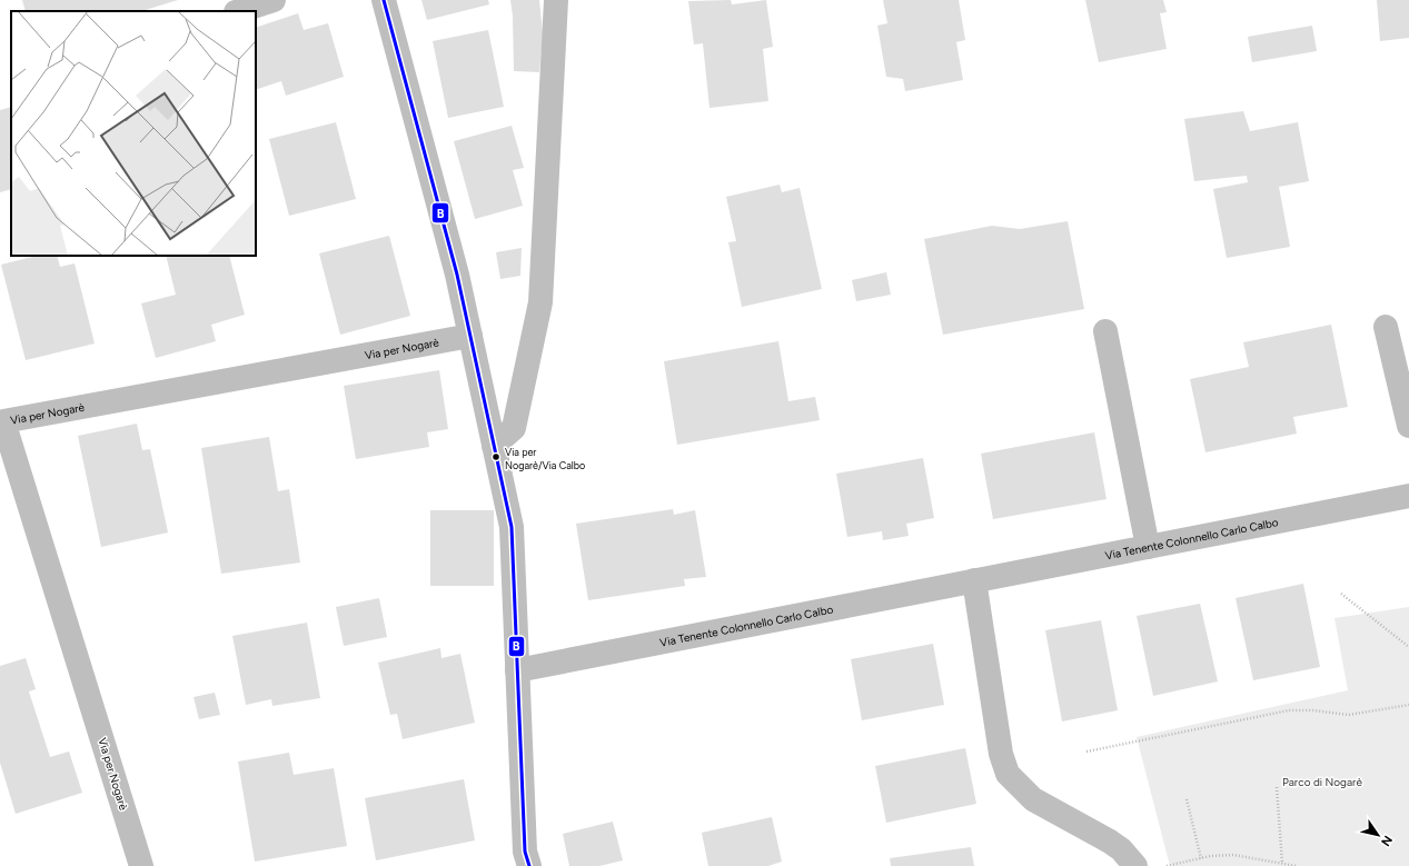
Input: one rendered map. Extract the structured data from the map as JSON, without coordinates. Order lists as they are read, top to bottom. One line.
{"streets":{"street":["Via per Nogarè","Via Tenente Colonnello Carlo Calbo"]},"parks":["Parco di Nogarè"],"places":["Via per Nogarè/Via Calbo"],"lines":["transit line B"],"north":"bottom right"}
